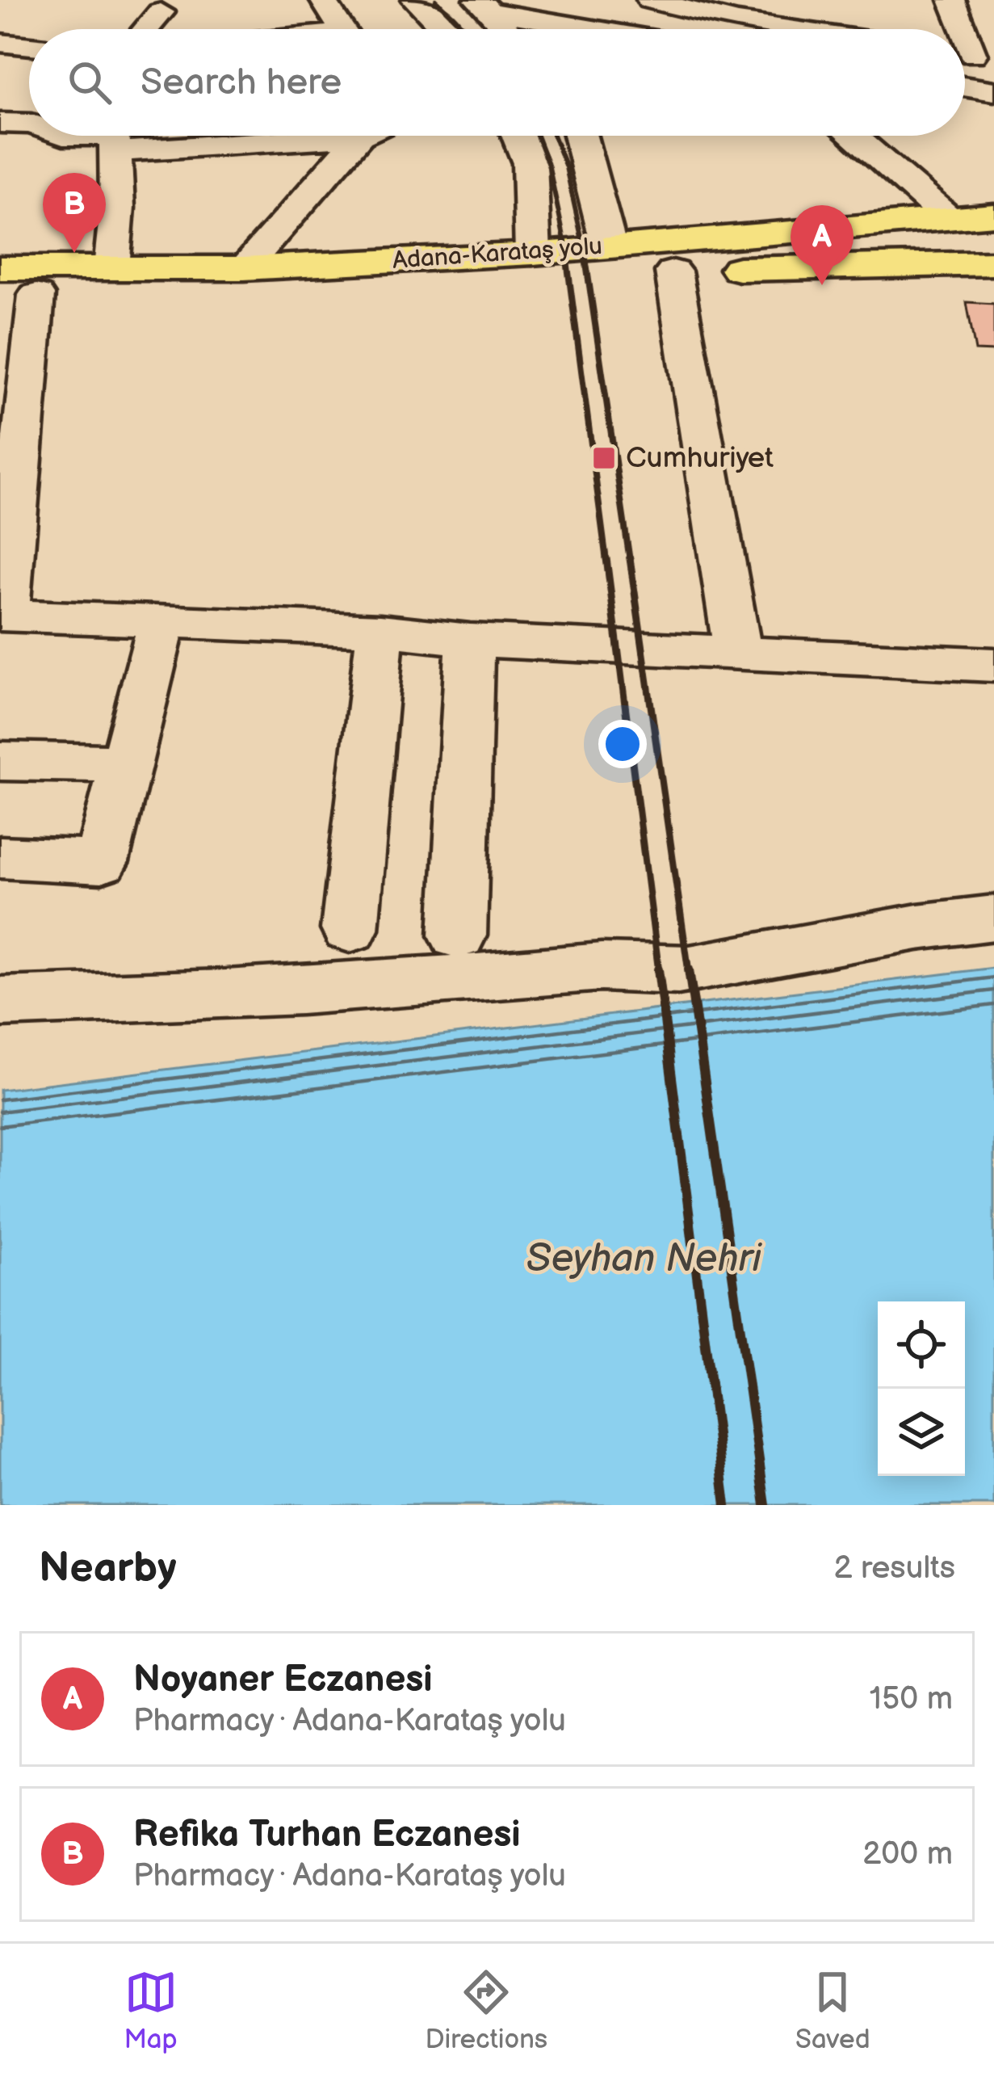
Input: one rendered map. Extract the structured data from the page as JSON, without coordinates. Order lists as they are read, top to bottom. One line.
{"streets":{"main road":["Adana-Karataş yolu"]},"water":["Seyhan Nehri"],"places":{"transit":["Cumhuriyet"]},"page":{"search":"Search here","pins":["B","A"],"heading":["Nearby","2 results"],"list":[{"mark":"A","name":"Noyaner Eczanesi","note":"Pharmacy · Adana-Karataş yolu","value":"150 m"},{"mark":"B","name":"Refika Turhan Eczanesi","note":"Pharmacy · Adana-Karataş yolu","value":"200 m"}],"nav":["Map","Directions","Saved"]}}
